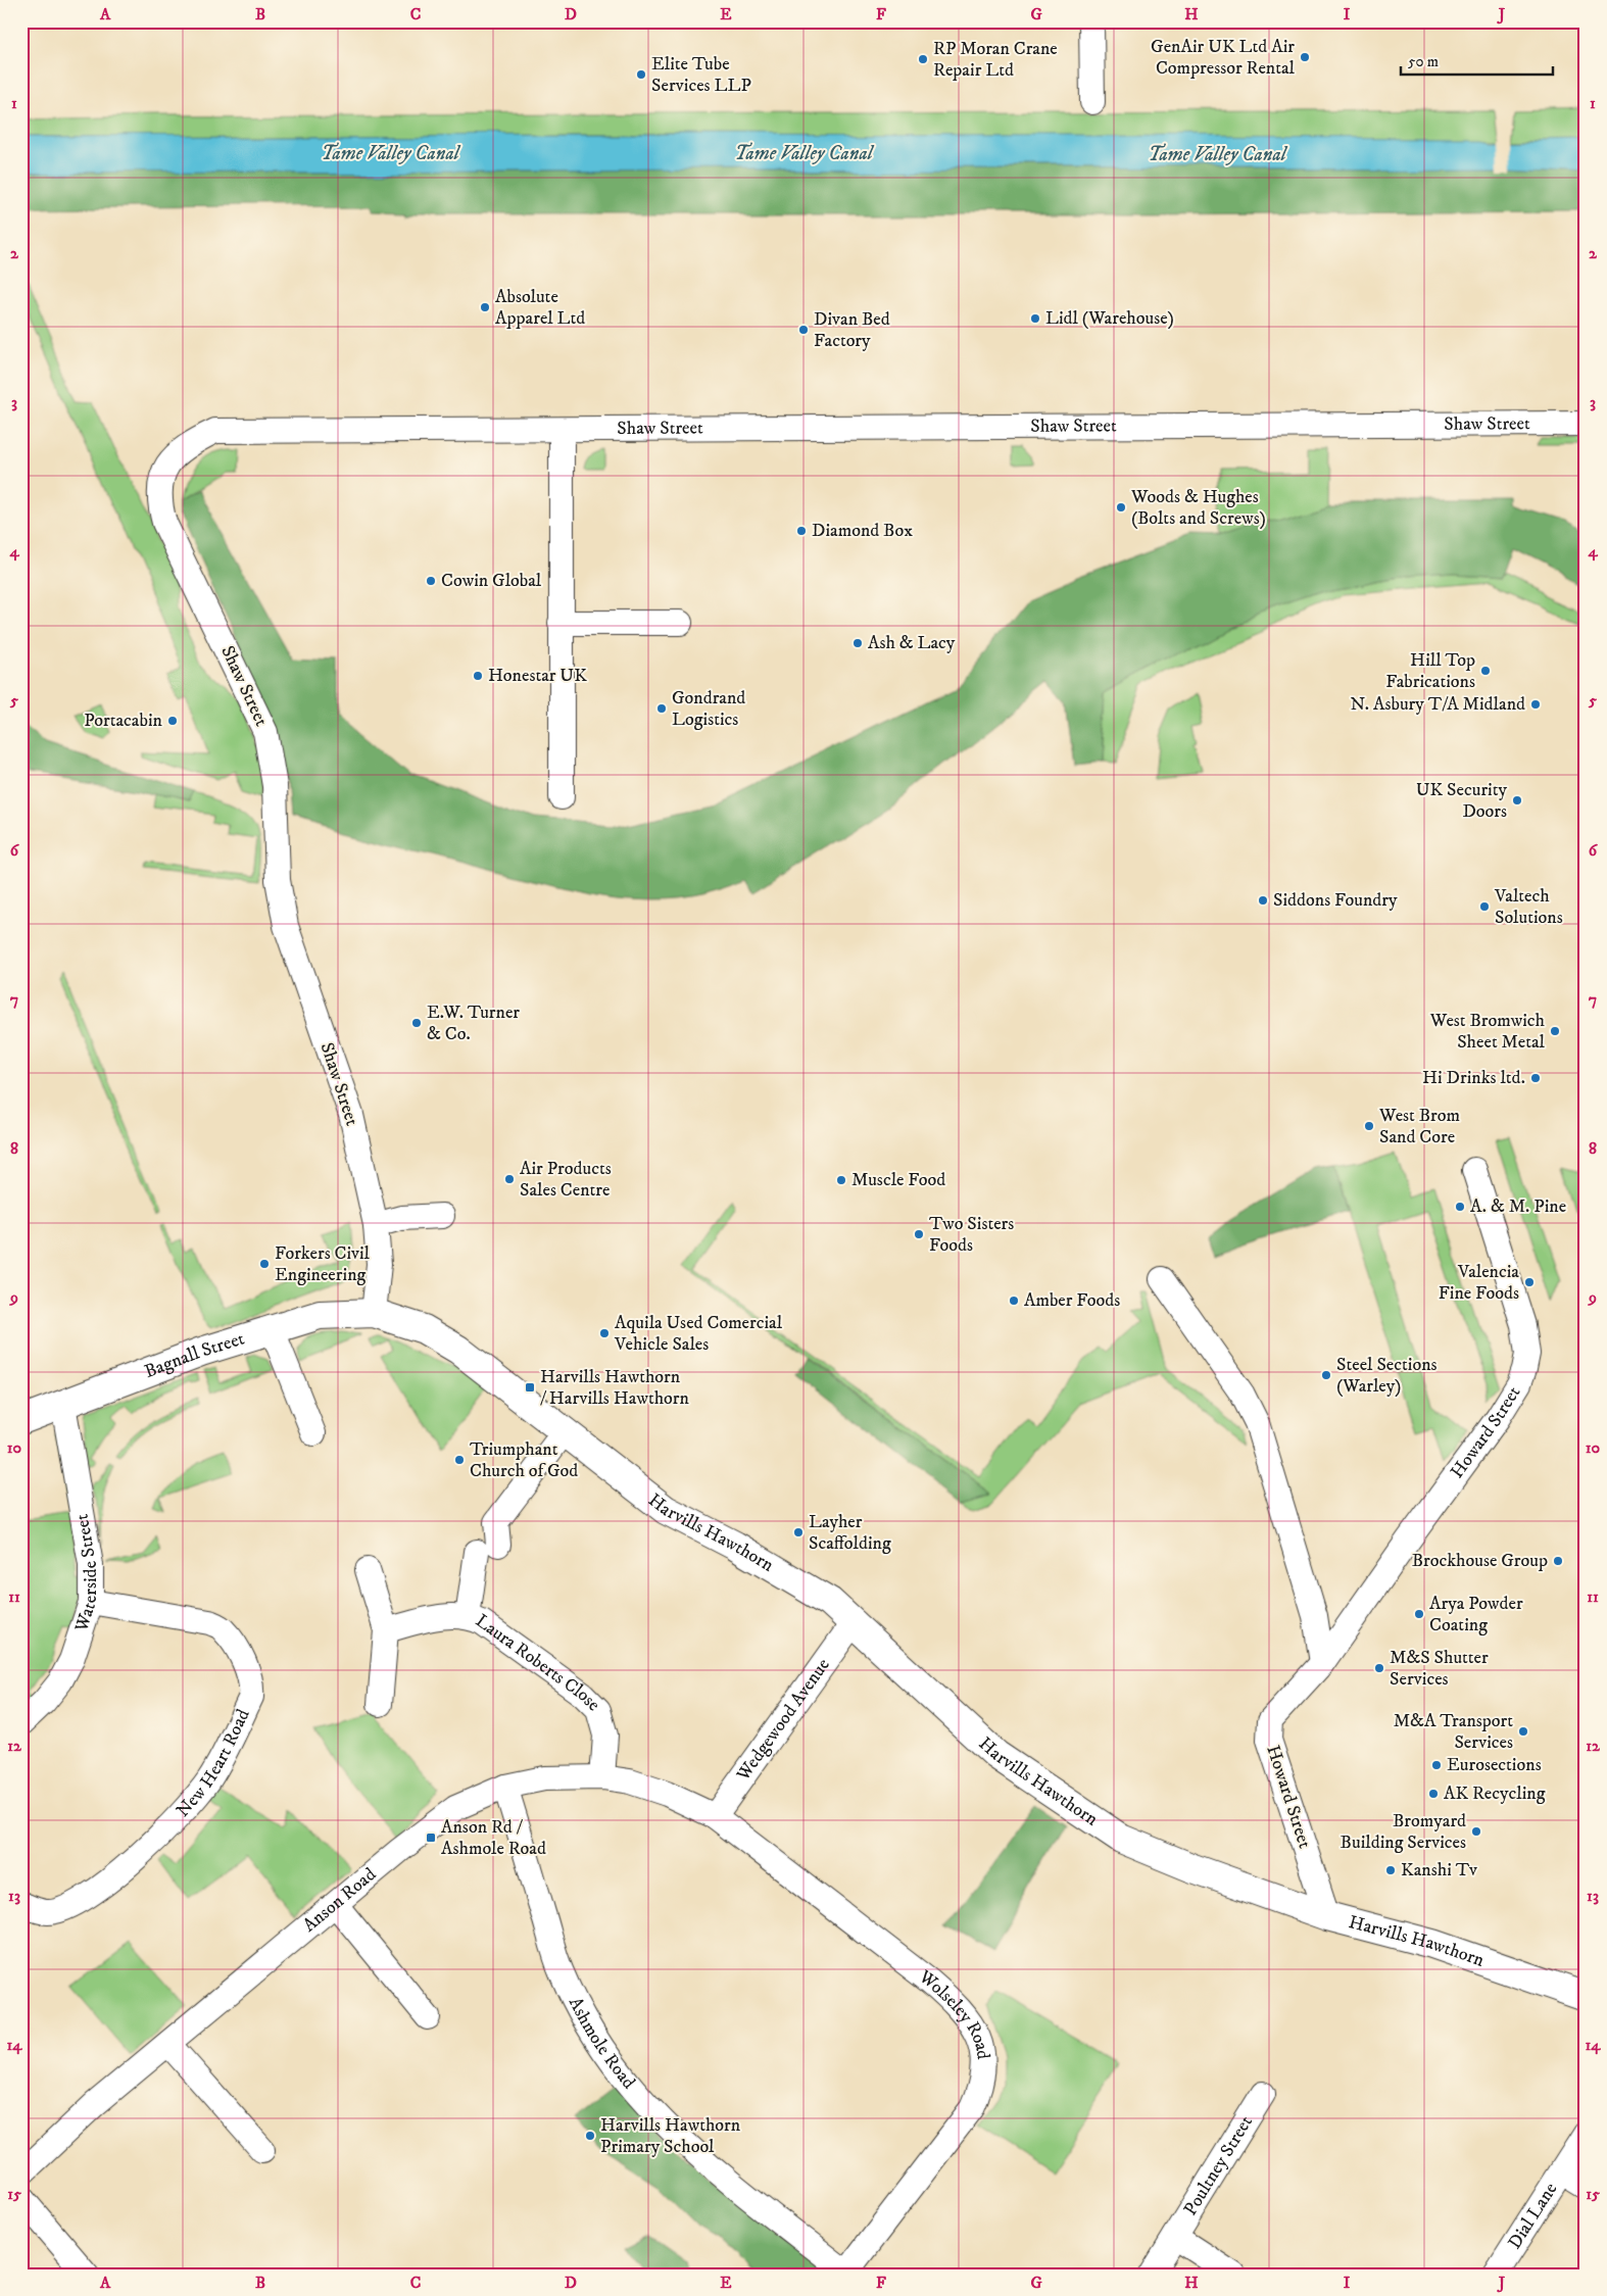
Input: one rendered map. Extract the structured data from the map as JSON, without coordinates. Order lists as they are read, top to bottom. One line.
{"streets":{"street":["Shaw Street","Bagnall Street","Howard Street","Harvills Hawthorn","Waterside Street","Laura Roberts Close","Wedgewood Avenue","New Heart Road","Anson Road","Wolseley Road","Ashmole Road","Poultney Street","Dial Lane"]},"crossings":[["Shaw Street","Bagnall Street"],["Shaw Street","Harvills Hawthorn"],["Bagnall Street","Harvills Hawthorn"],["Bagnall Street","Waterside Street"],["Howard Street","Harvills Hawthorn"],["Harvills Hawthorn","Laura Roberts Close"],["Harvills Hawthorn","Wedgewood Avenue"],["Waterside Street","New Heart Road"],["Laura Roberts Close","Anson Road"],["Wedgewood Avenue","Anson Road"],["Wedgewood Avenue","Wolseley Road"],["Anson Road","Wolseley Road"],["Anson Road","Ashmole Road"],["Wolseley Road","Ashmole Road"]],"water":["Tame Valley Canal"],"places":{"other":["GenAir UK Ltd Air Compressor Rental","RP Moran Crane Repair Ltd","Elite Tube Services LLP","Absolute Apparel Ltd","Lidl (Warehouse)","Divan Bed Factory","Woods & Hughes (Bolts and Screws)","Diamond Box","Cowin Global","Ash & Lacy","Hill Top Fabrications","Honestar UK","N. Asbury T/A Midland","Gondrand Logistics","Portacabin","UK Security Doors","Siddons Foundry","Valtech Solutions","E.W. Turner & Co.","West Bromwich Sheet Metal","Hi Drinks ltd.","West Brom Sand Core","Air Products Sales Centre","Muscle Food","A. & M. Pine","Two Sisters Foods","Forkers Civil Engineering","Valencia Fine Foods","Amber Foods","Aquila Used Comercial Vehicle Sales","Steel Sections (Warley)","Triumphant Church of God","Layher Scaffolding","Brockhouse Group","Arya Powder Coating","M&S Shutter Services","M&A Transport Services","Eurosections","AK Recycling","Bromyard Building Services","Kanshi Tv","Harvills Hawthorn Primary School"],"transit":["Harvills Hawthorn / Harvills Hawthorn","Anson Rd / Ashmole Road"]},"scale_bar":"50 m","grid":{"columns":["A","B","C","D","E","F","G","H","I","J"],"rows":["1","2","3","4","5","6","7","8","9","10","11","12","13","14","15"]}}
